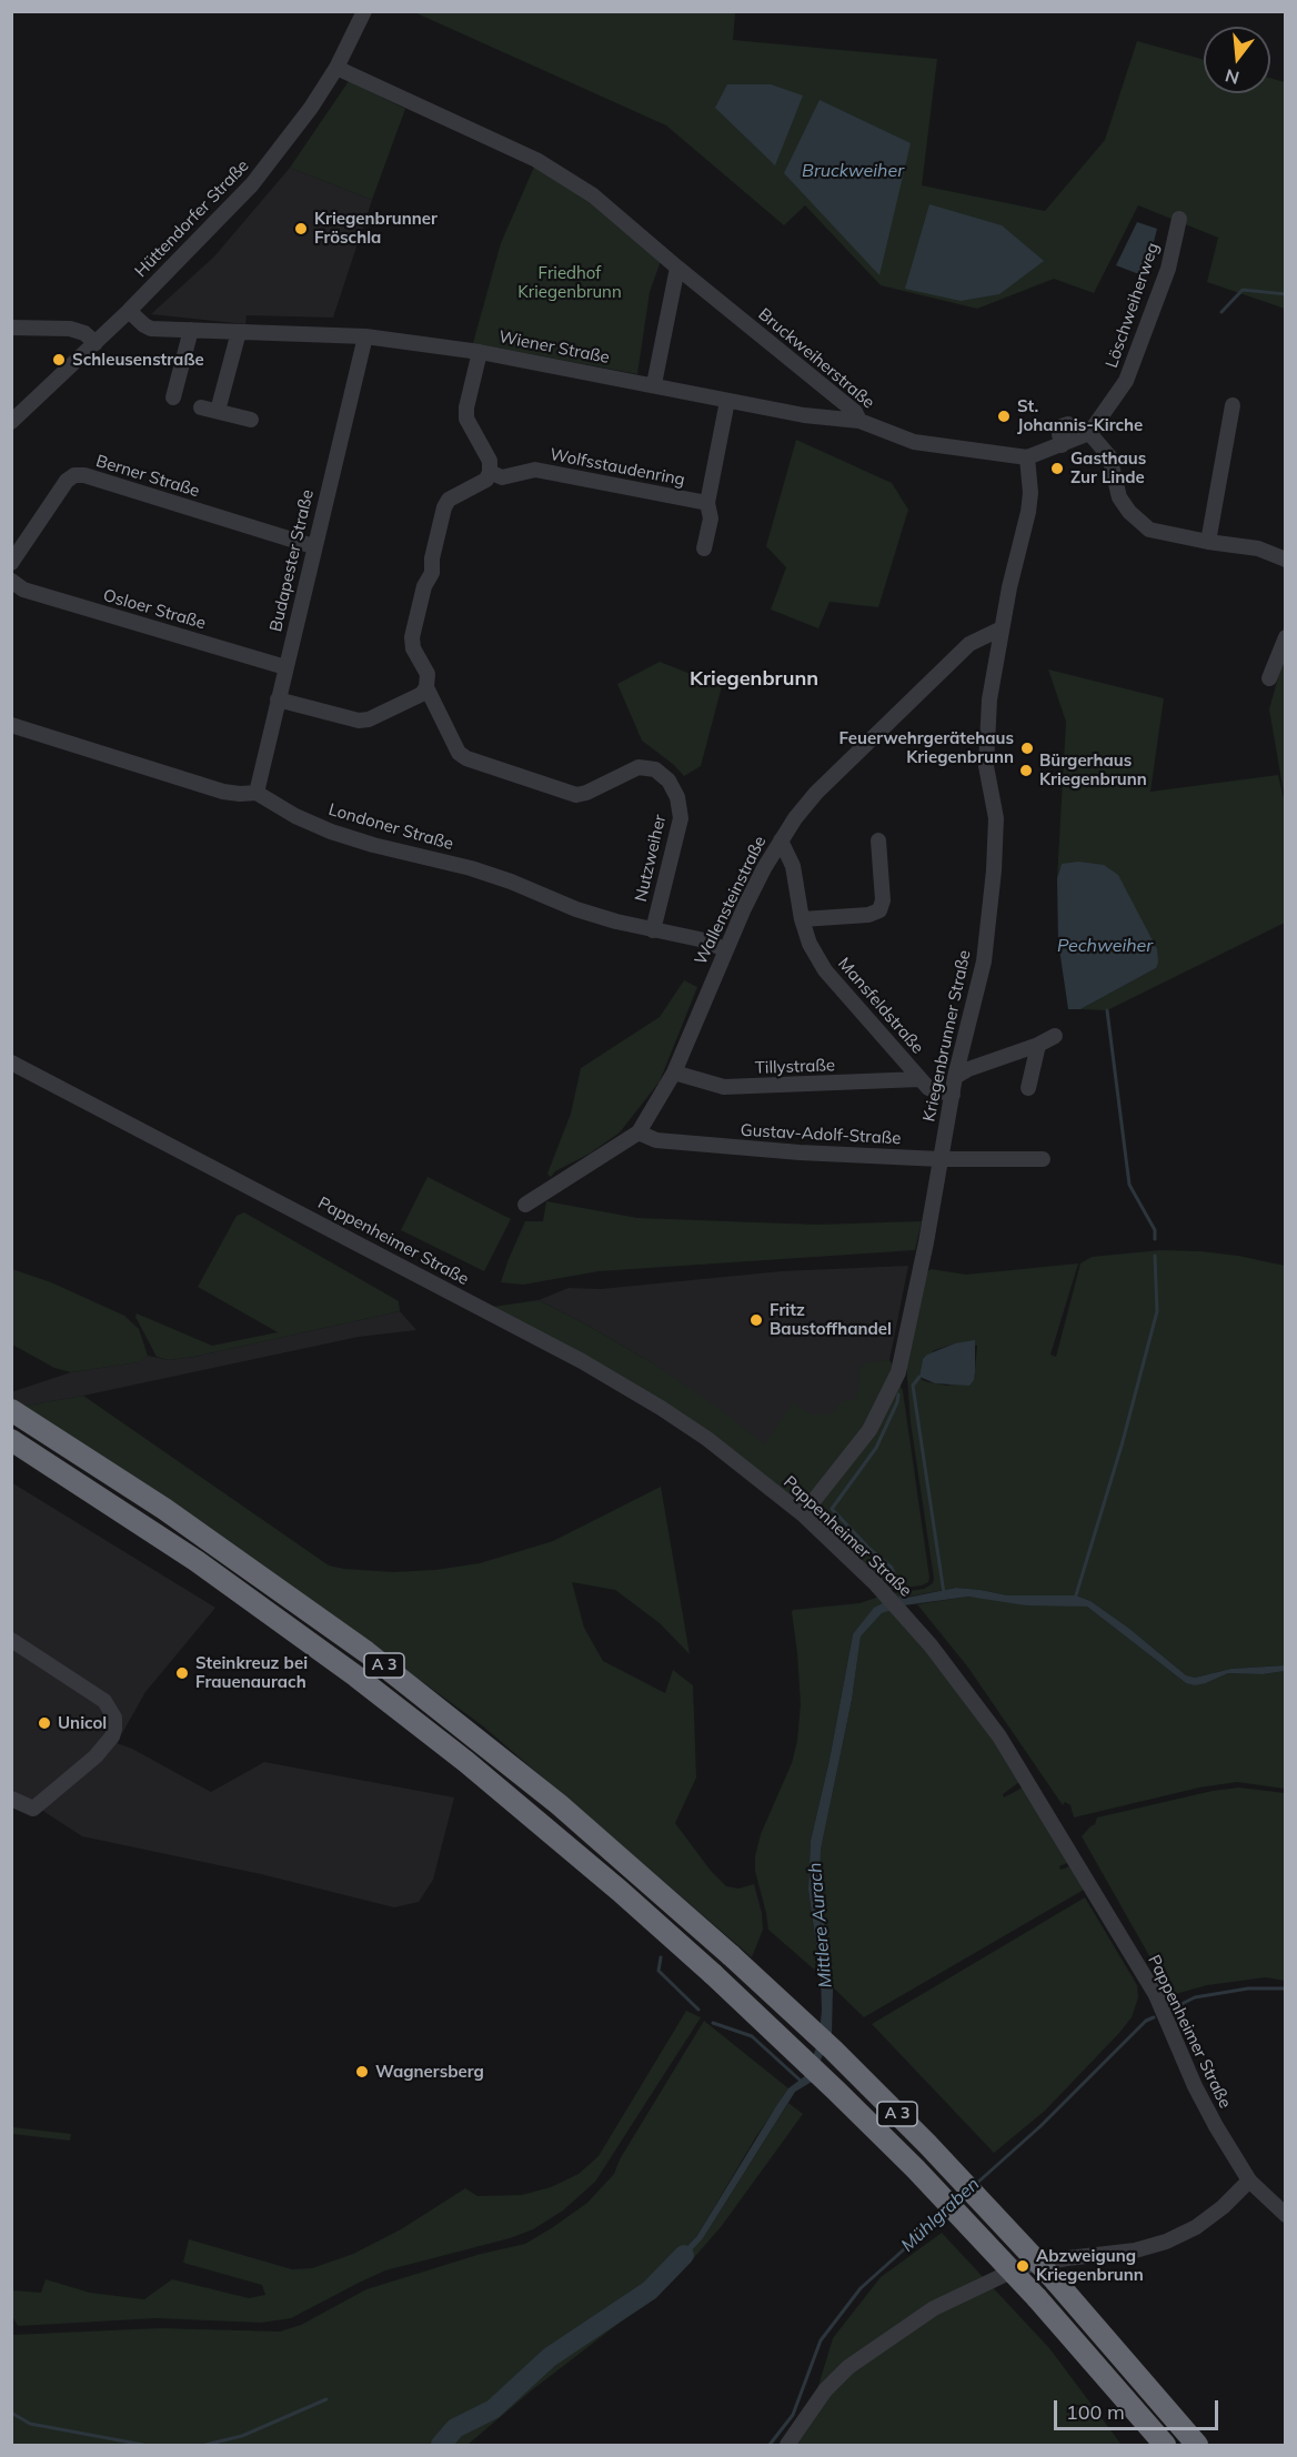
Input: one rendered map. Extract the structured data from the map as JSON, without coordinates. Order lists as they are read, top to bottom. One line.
{"streets":{"highway":["A 3"],"street":["Hüttendorfer Straße","Löschweiherweg","Wiener Straße","Bruckweiherstraße","Wolfsstaudenring","Berner Straße","Budapester Straße","Osloer Straße","Londoner Straße","Nutzweiher","Wallensteinstraße","Mansfeldstraße","Kriegenbrunner Straße","Tillystraße","Gustav-Adolf-Straße","Pappenheimer Straße"]},"crossings":[["Hüttendorfer Straße","Wiener Straße"],["Hüttendorfer Straße","Bruckweiherstraße"],["Wiener Straße","Bruckweiherstraße"],["Wiener Straße","Budapester Straße"],["Bruckweiherstraße","Kriegenbrunner Straße"],["Berner Straße","Budapester Straße"],["Budapester Straße","Osloer Straße"],["Budapester Straße","Londoner Straße"],["Londoner Straße","Nutzweiher"],["Londoner Straße","Wallensteinstraße"],["Wallensteinstraße","Mansfeldstraße"],["Wallensteinstraße","Kriegenbrunner Straße"],["Wallensteinstraße","Tillystraße"],["Wallensteinstraße","Gustav-Adolf-Straße"],["Mansfeldstraße","Kriegenbrunner Straße"],["Mansfeldstraße","Tillystraße"],["Kriegenbrunner Straße","Gustav-Adolf-Straße"],["Kriegenbrunner Straße","Pappenheimer Straße"]],"districts":["Kriegenbrunn"],"water":["Bruckweiher","Pechweiher","Mittlere Aurach","Mühlgraben"],"parks":["Friedhof Kriegenbrunn"],"places":["Kriegenbrunner Fröschla","Schleusenstraße","St. Johannis-Kirche","Gasthaus Zur Linde","Feuerwehrgerätehaus Kriegenbrunn","Bürgerhaus Kriegenbrunn","Fritz Baustoffhandel","Steinkreuz bei Frauenaurach","Unicol","Wagnersberg","Abzweigung Kriegenbrunn"],"scale_bar":"100 m","north":"bottom"}
